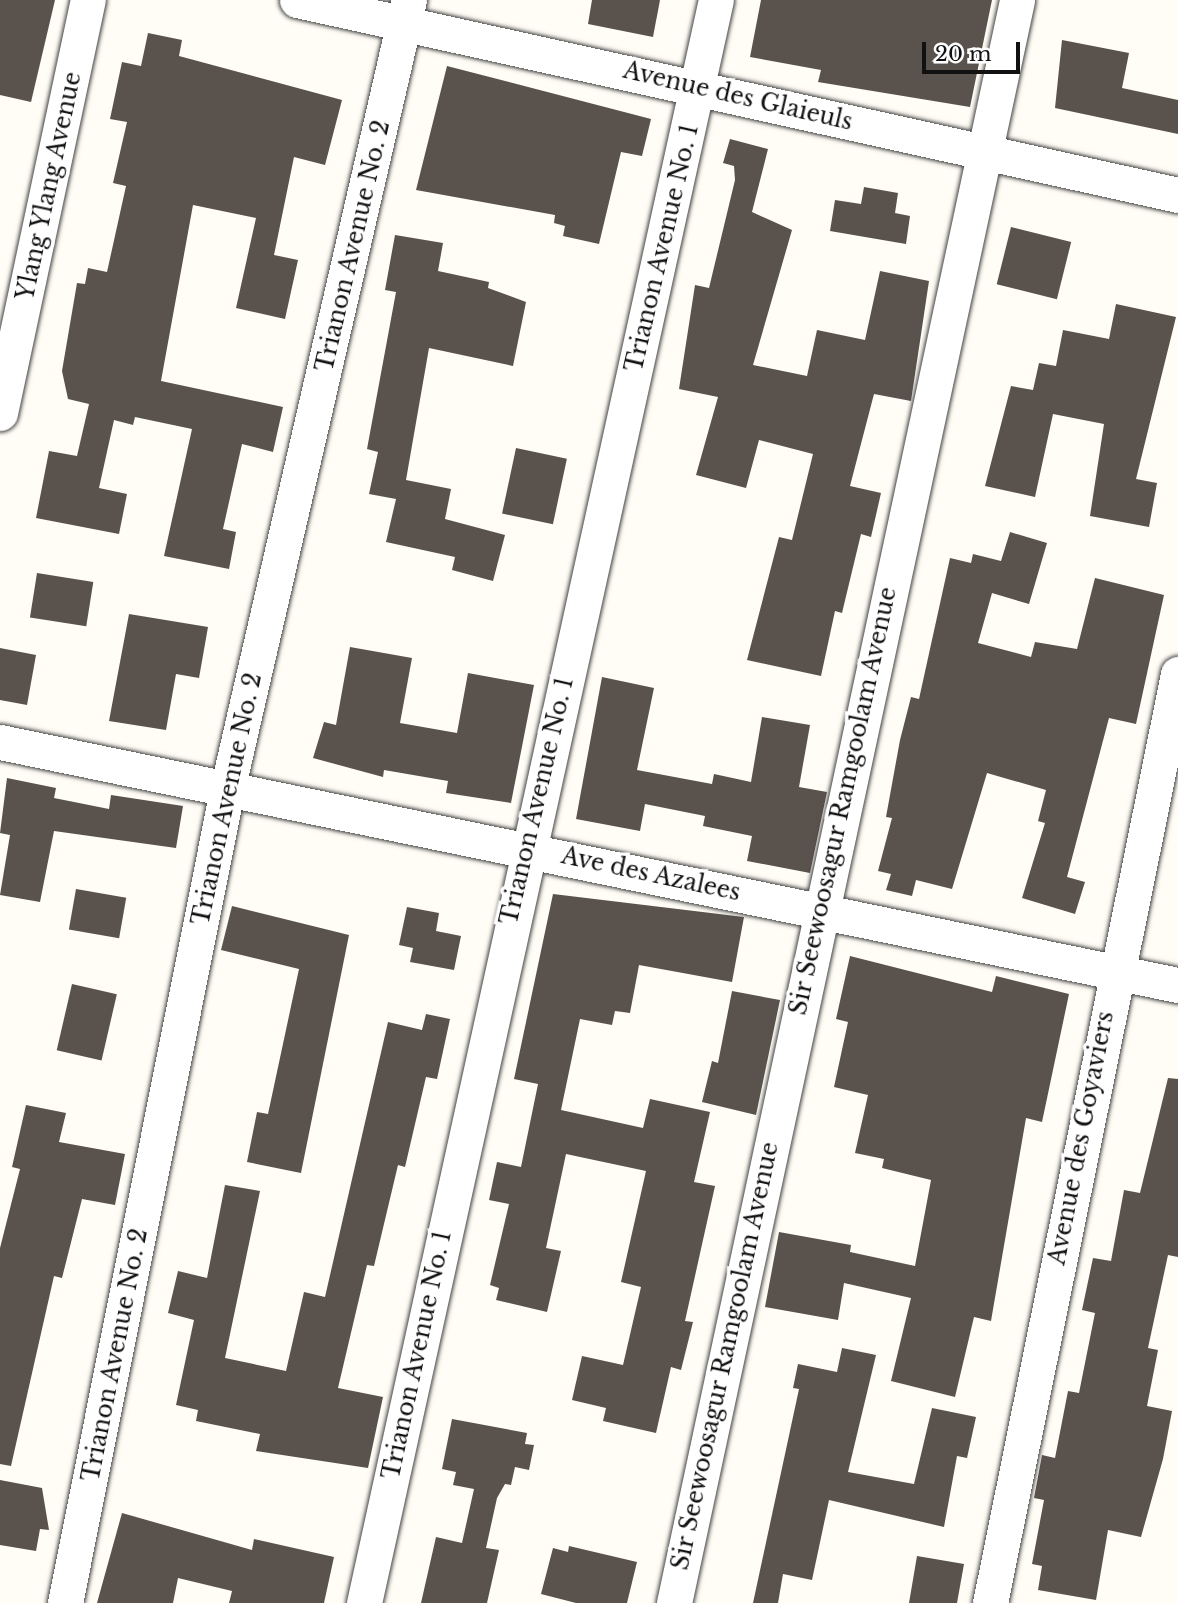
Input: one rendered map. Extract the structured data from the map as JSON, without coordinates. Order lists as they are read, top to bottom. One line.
{"streets":{"street":["Avenue des Glaieuls","Ylang Ylang Avenue","Trianon Avenue No. 2","Trianon Avenue No. 1","Sir Seewoosagur Ramgoolam Avenue","Ave des Azalees","Avenue des Goyaviers"]},"crossings":[["Avenue des Glaieuls","Trianon Avenue No. 2"],["Avenue des Glaieuls","Trianon Avenue No. 1"],["Avenue des Glaieuls","Sir Seewoosagur Ramgoolam Avenue"],["Trianon Avenue No. 2","Ave des Azalees"],["Trianon Avenue No. 1","Ave des Azalees"],["Sir Seewoosagur Ramgoolam Avenue","Ave des Azalees"],["Ave des Azalees","Avenue des Goyaviers"]],"scale_bar":"20 m"}
